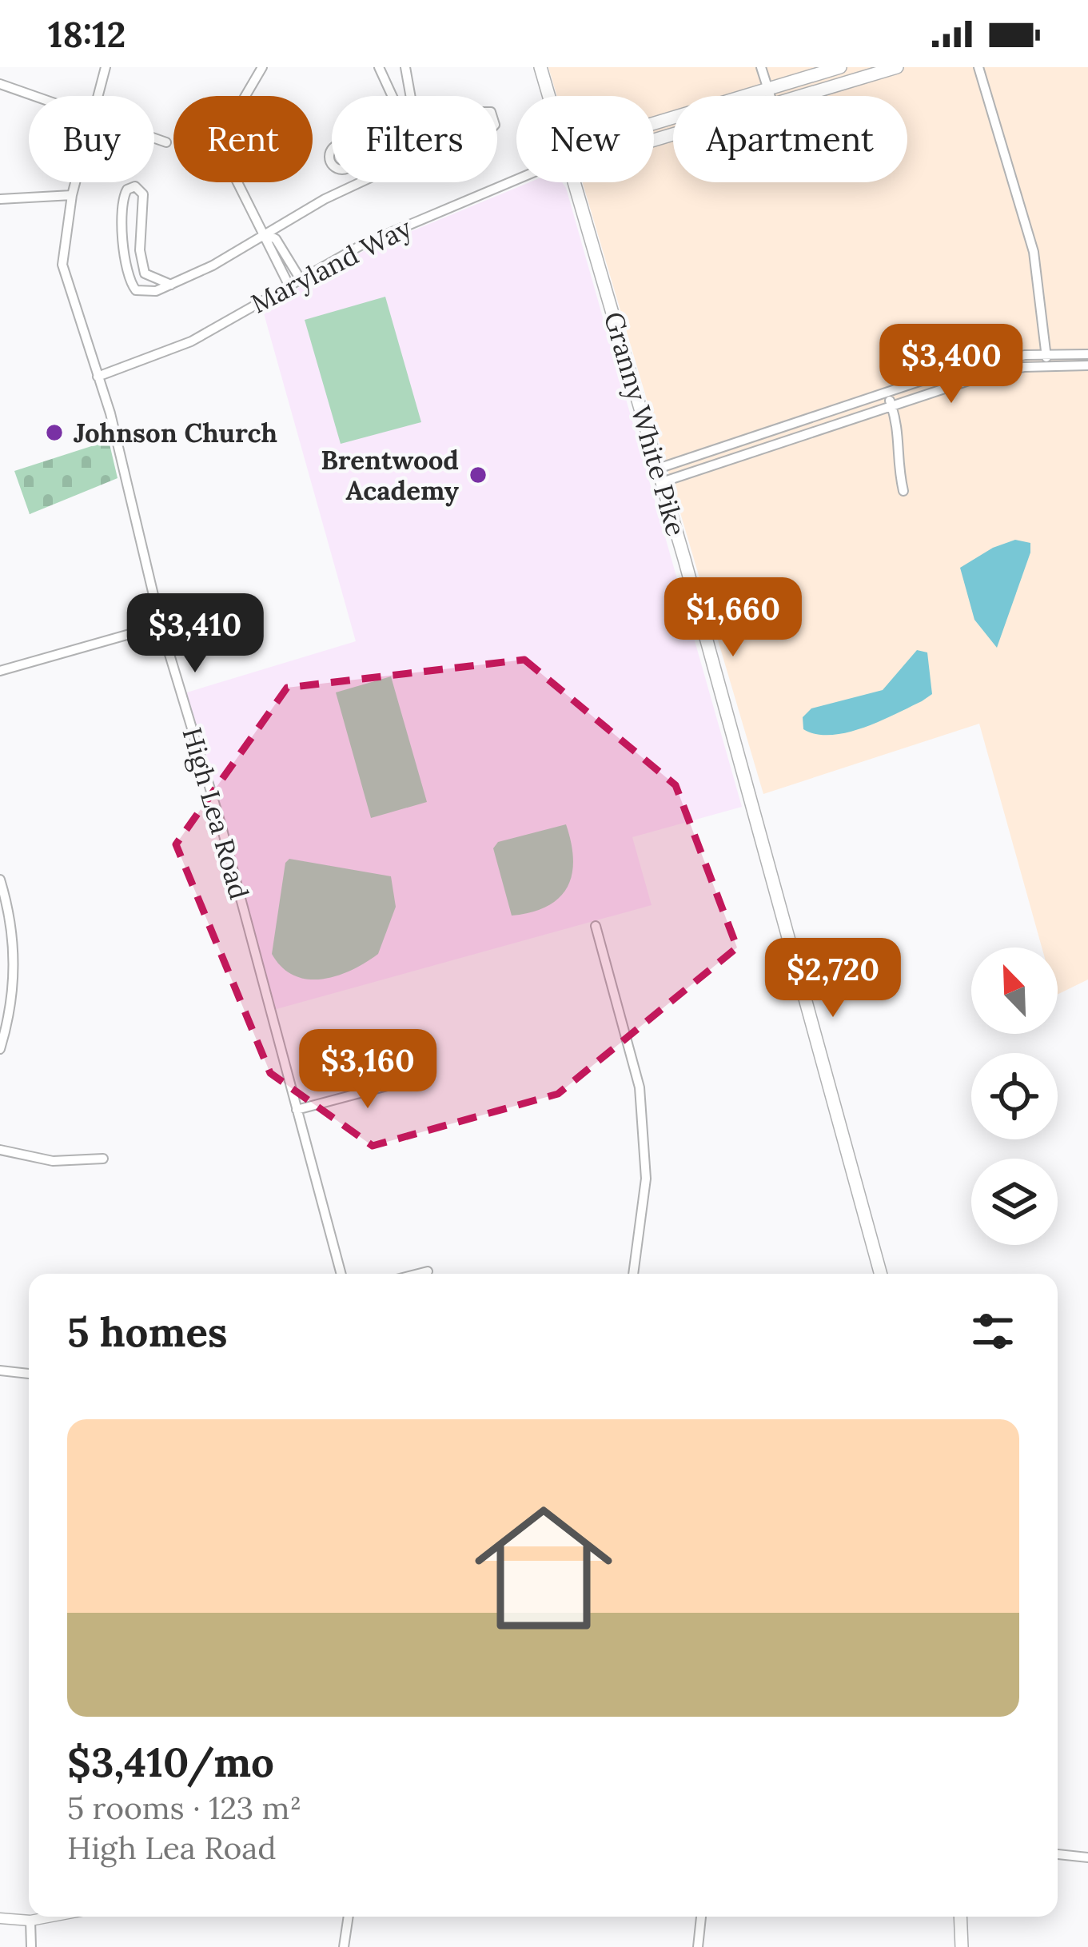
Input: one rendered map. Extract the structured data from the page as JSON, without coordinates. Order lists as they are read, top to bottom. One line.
{"streets":{"main road":["Maryland Way","Granny White Pike"],"street":["High Lea Road"]},"crossings":[["Maryland Way","High Lea Road"]],"places":["Johnson Church","Brentwood Academy"],"north":"top left","page":{"status":"18:12","chip":["Buy","Rent","Filters","New","Apartment"],"price":["$3,400","$1,660","$3,410","$2,720","$3,160"],"heading":"5 homes","list":[{"name":"$3,410/mo","note":"5 rooms · 123 m² · High Lea Road"}]}}
